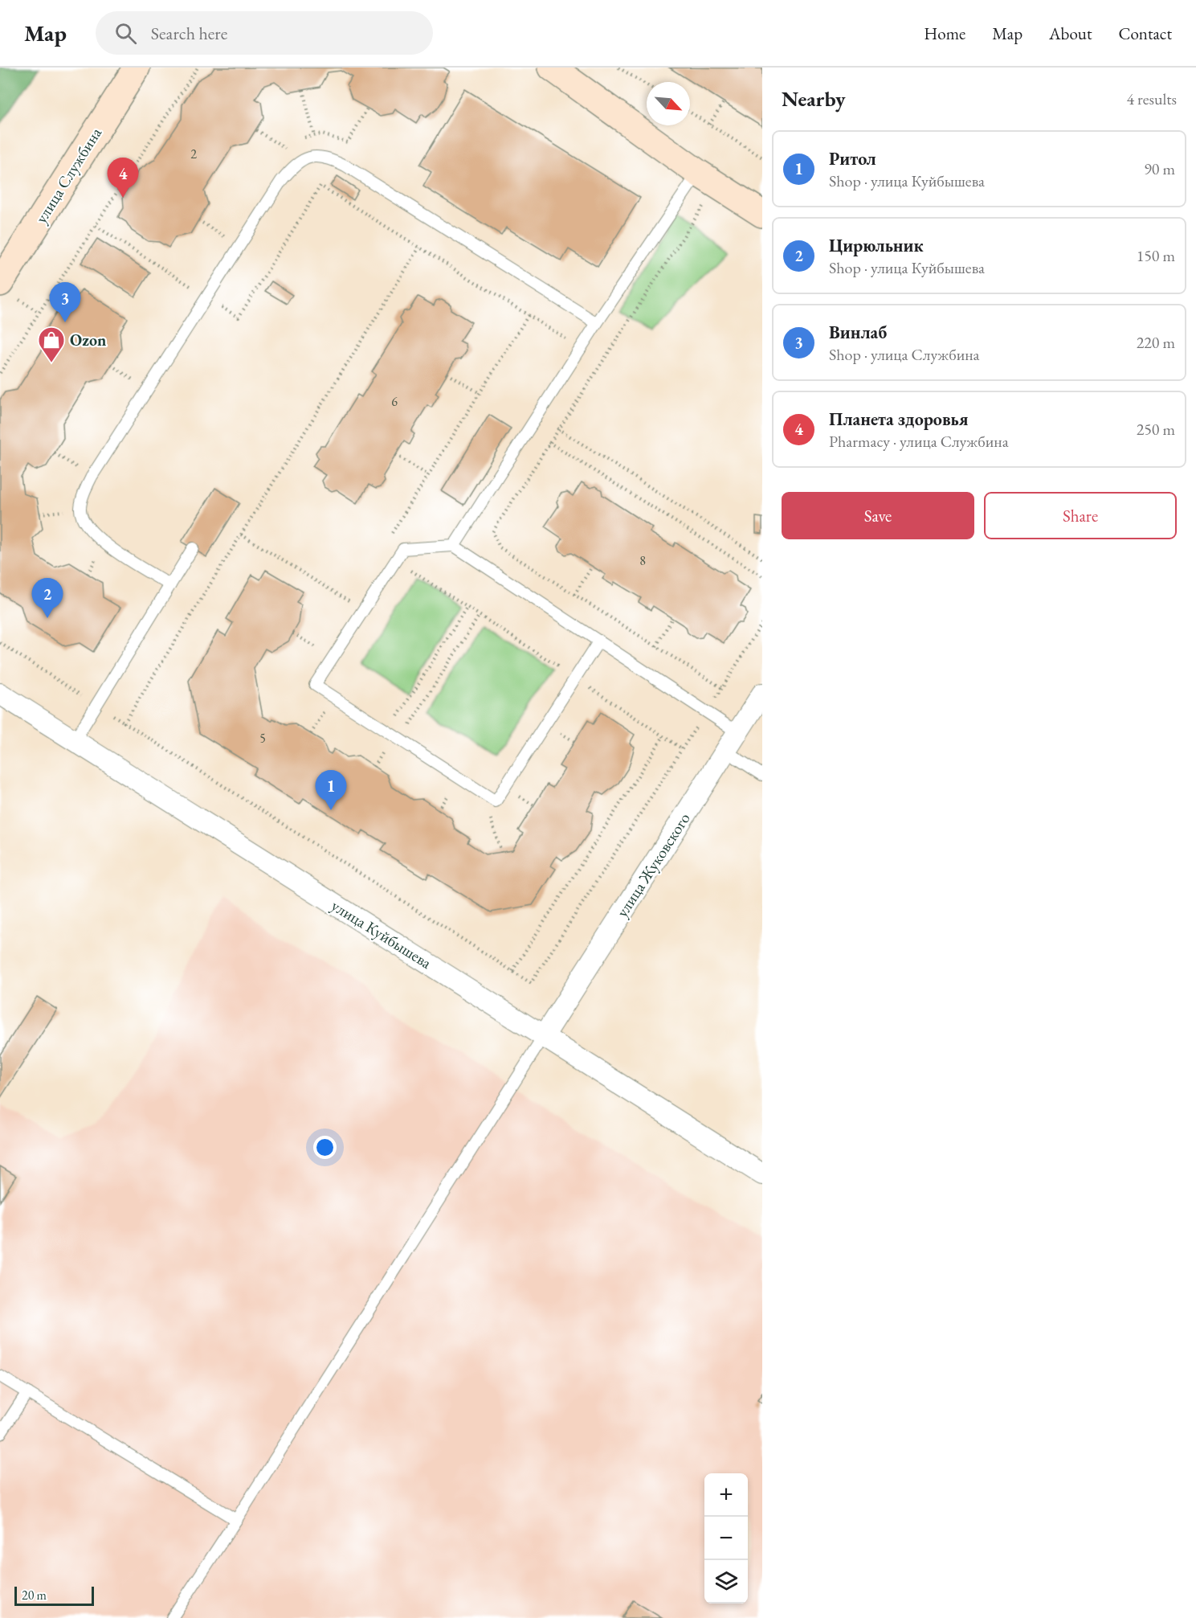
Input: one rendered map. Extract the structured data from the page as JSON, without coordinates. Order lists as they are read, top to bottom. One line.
{"streets":{"street":["улица Службина","улица Жуковского","улица Куйбышева"]},"crossings":[["улица Жуковского","улица Куйбышева"]],"places":{"shop":["Ozon"]},"house_numbers":["2","6","8","5"],"scale_bar":"20 m","north":"bottom right","page":{"header":"Map","search":"Search here","nav":["Home","Map","About","Contact"],"heading":["Nearby","4 results"],"list":[{"mark":"1","name":"Ритол","note":"Shop · улица Куйбышева","value":"90 m"},{"mark":"2","name":"Цирюльник","note":"Shop · улица Куйбышева","value":"150 m"},{"mark":"3","name":"Винлаб","note":"Shop · улица Службина","value":"220 m"},{"mark":"4","name":"Планета здоровья","note":"Pharmacy · улица Службина","value":"250 m"}],"pins":["4","3","2","1"],"buttons":["Save","Share"],"map_buttons":["+","−"],"scale":"20 m"}}
